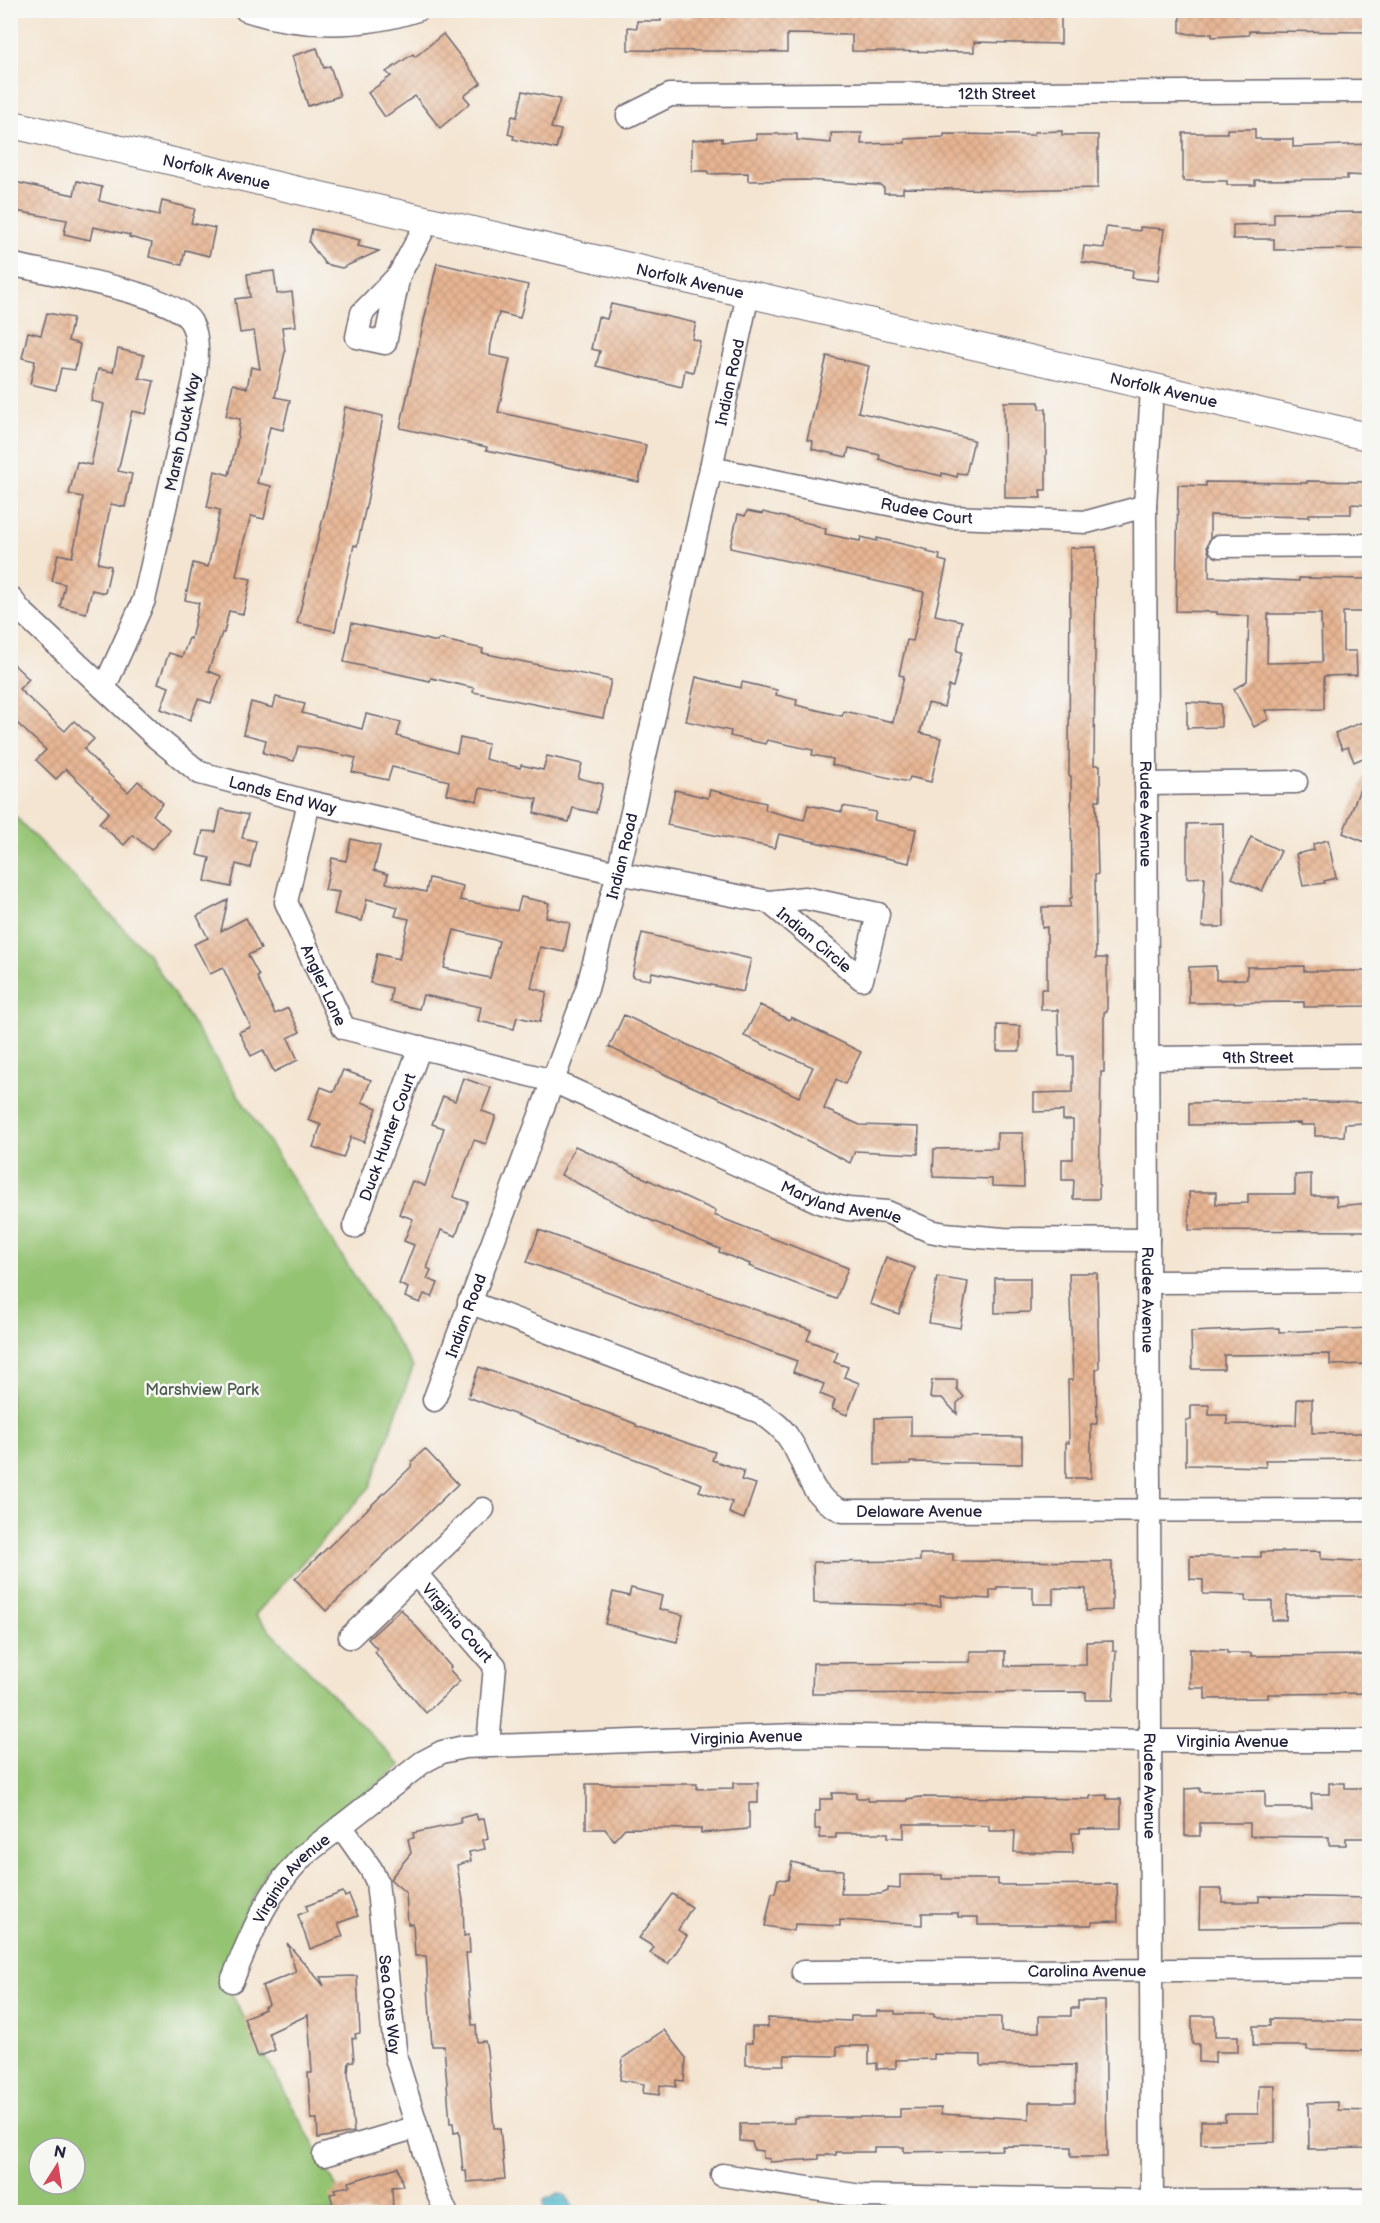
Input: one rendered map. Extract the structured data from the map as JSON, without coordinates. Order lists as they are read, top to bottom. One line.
{"streets":{"main road":["Norfolk Avenue"],"street":["12th Street","Indian Road","Marsh Duck Way","Rudee Court","Lands End Way","Rudee Avenue","Indian Circle","Angler Lane","9th Street","Duck Hunter Court","Maryland Avenue","Delaware Avenue","Virginia Court","Virginia Avenue","Carolina Avenue","Sea Oats Way"]},"crossings":[["Norfolk Avenue","Indian Road"],["Norfolk Avenue","Rudee Avenue"],["Indian Road","Rudee Court"],["Indian Road","Lands End Way"],["Indian Road","Indian Circle"],["Indian Road","Angler Lane"],["Indian Road","Maryland Avenue"],["Indian Road","Delaware Avenue"],["Marsh Duck Way","Lands End Way"],["Rudee Court","Rudee Avenue"],["Lands End Way","Indian Circle"],["Lands End Way","Angler Lane"],["Rudee Avenue","9th Street"],["Rudee Avenue","Maryland Avenue"],["Rudee Avenue","Delaware Avenue"],["Rudee Avenue","Virginia Avenue"],["Rudee Avenue","Carolina Avenue"],["Angler Lane","Duck Hunter Court"],["Angler Lane","Maryland Avenue"],["Virginia Court","Virginia Avenue"],["Virginia Avenue","Sea Oats Way"]],"parks":["Marshview Park"],"north":"top"}
